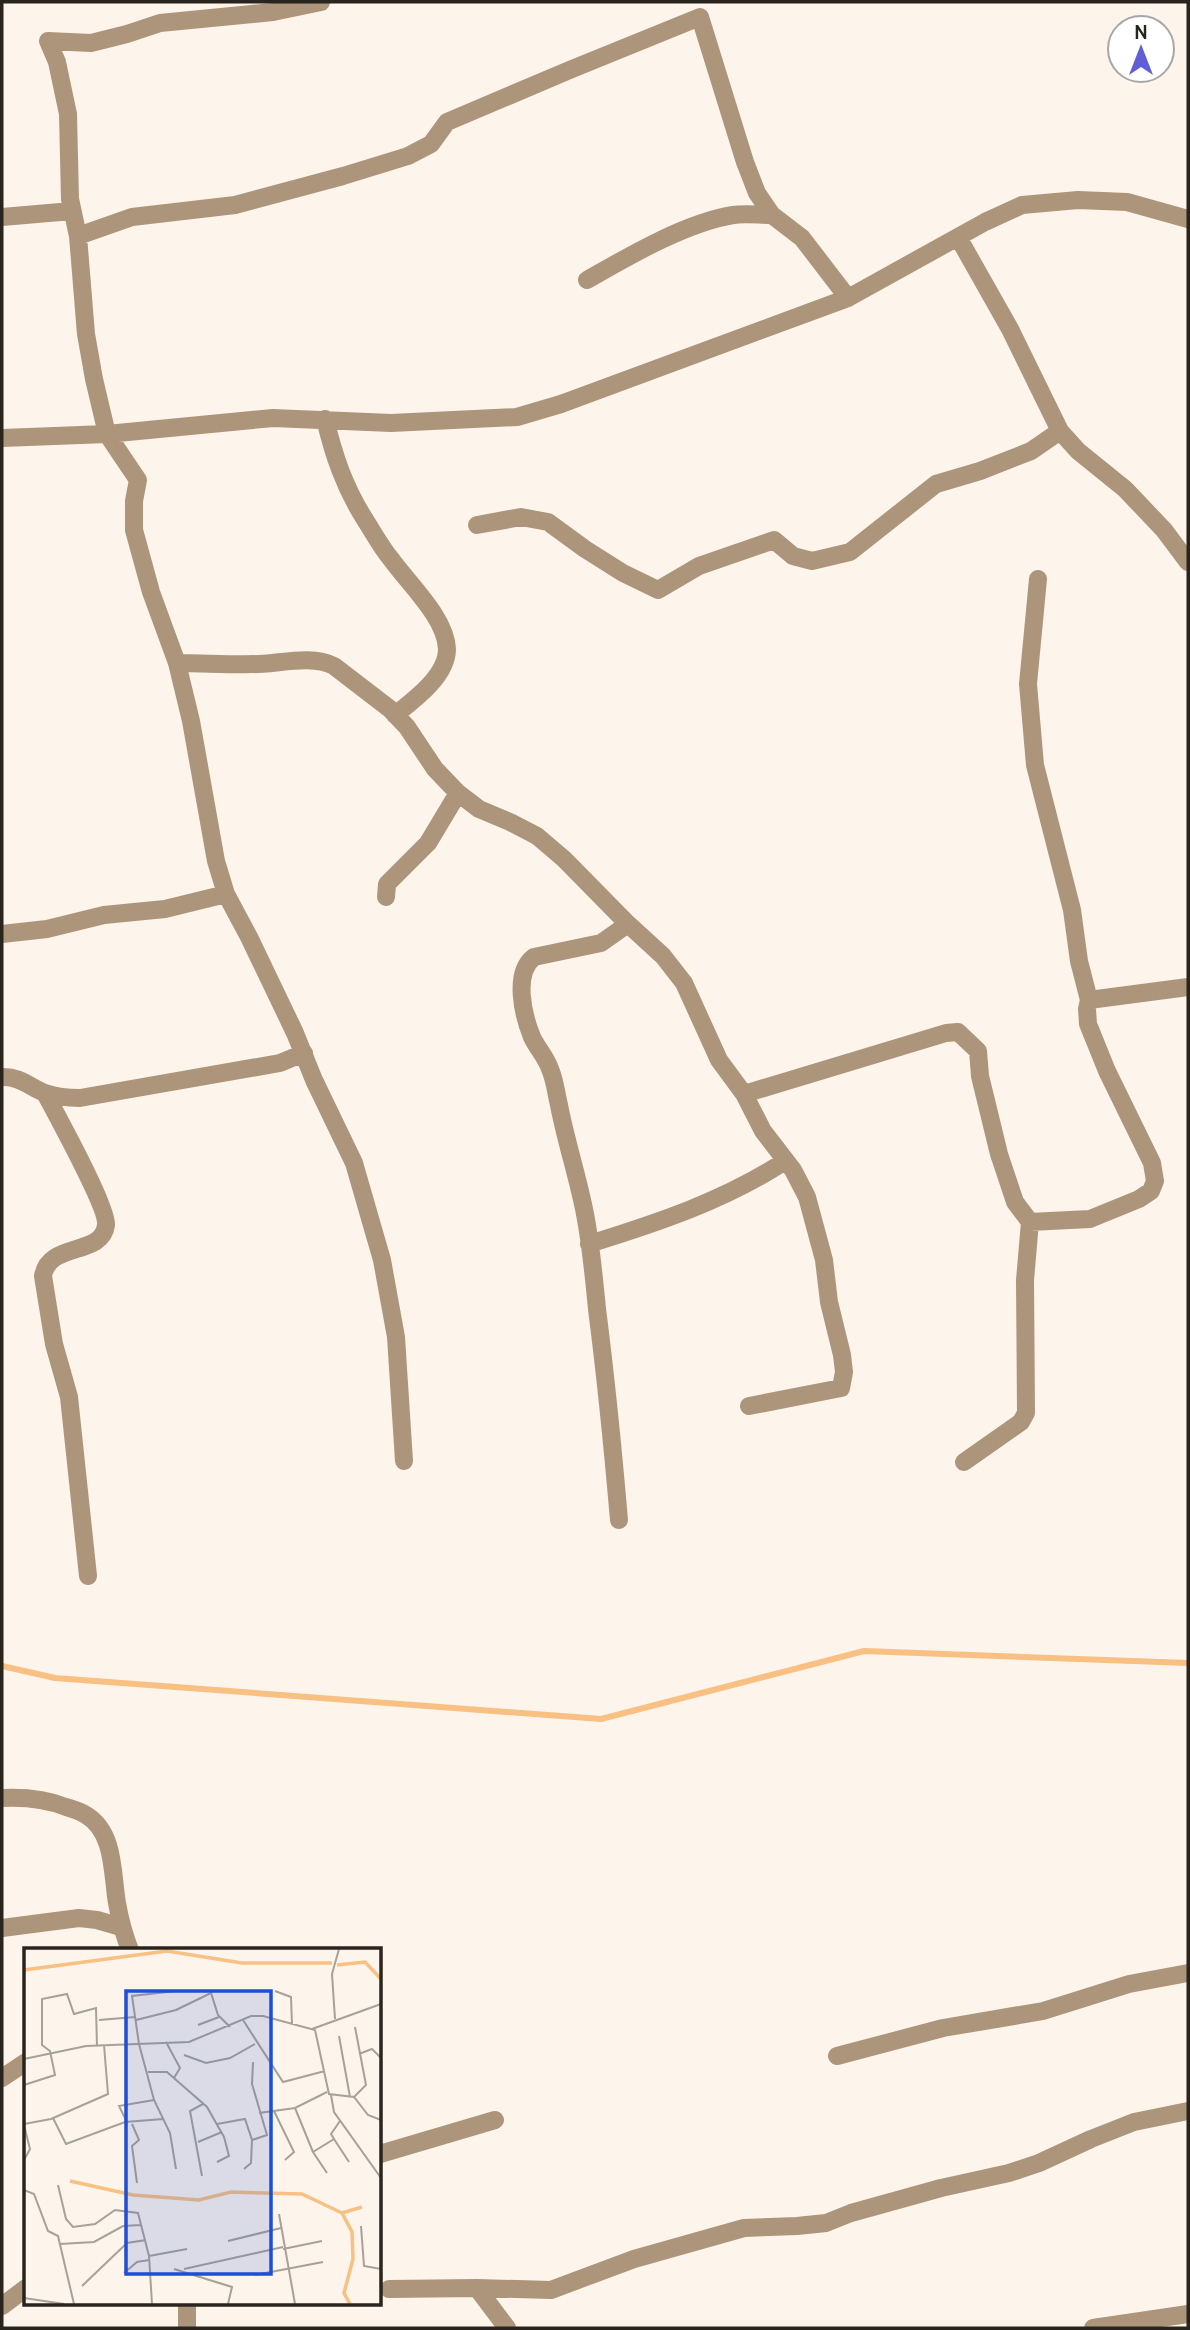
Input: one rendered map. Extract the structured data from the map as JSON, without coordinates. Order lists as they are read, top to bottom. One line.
{"north":"top"}
